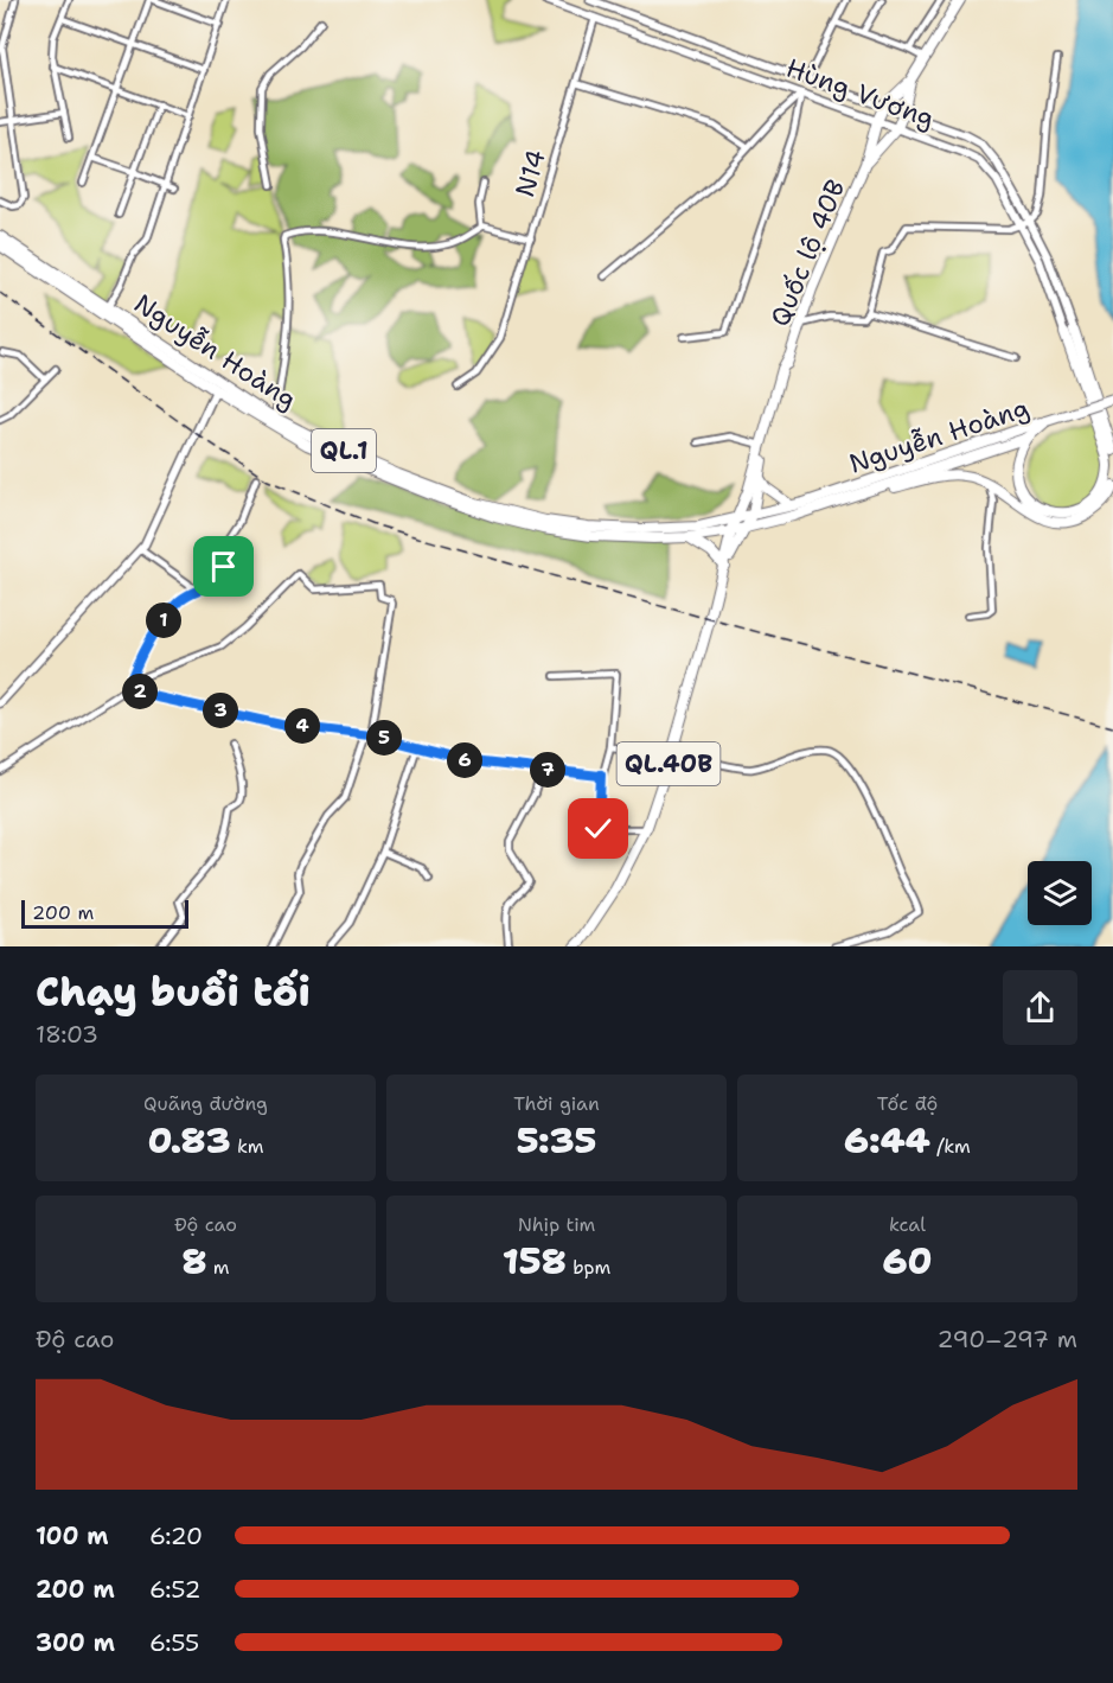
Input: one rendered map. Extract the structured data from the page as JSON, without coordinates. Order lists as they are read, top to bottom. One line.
{"streets":{"highway":["Quốc lộ 40B","Nguyễn Hoàng","QL.1","QL.40B"],"main road":["Hùng Vương"],"street":["N14"]},"crossings":[["Hùng Vương","N14"],["Quốc lộ 40B","Nguyễn Hoàng"],["Nguyễn Hoàng","QL.1"]],"scale_bar":"200 m","page":{"pins":["1","2","3","4","5","6","7"],"scale":"200 m","heading":["Chạy buổi tối","18:03"],"stats":[["Quãng đường","0.83 km"],["Thời gian","5:35"],["Tốc độ","6:44 /km"],["Độ cao","8 m"],["Nhịp tim","158 bpm"],["kcal","60"]],"chart":["Độ cao","290–297 m"],"list":[{"name":"100 m","note":"6:20"},{"name":"200 m","note":"6:52"},{"name":"300 m","note":"6:55"}]}}
